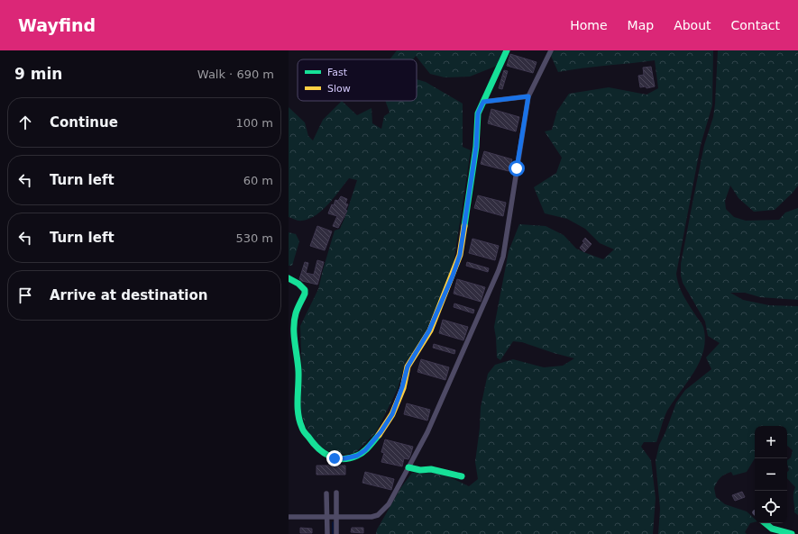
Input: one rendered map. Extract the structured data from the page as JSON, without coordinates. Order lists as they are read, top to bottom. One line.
{"legend":["Fast","Slow"],"page":{"header":"Wayfind","nav":["Home","Map","About","Contact"],"heading":["9 min","Walk · 690 m"],"list":[["Continue","100 m"],["Turn left","60 m"],["Turn left","530 m"],"Arrive at destination"],"map_buttons":["+","−"]}}
